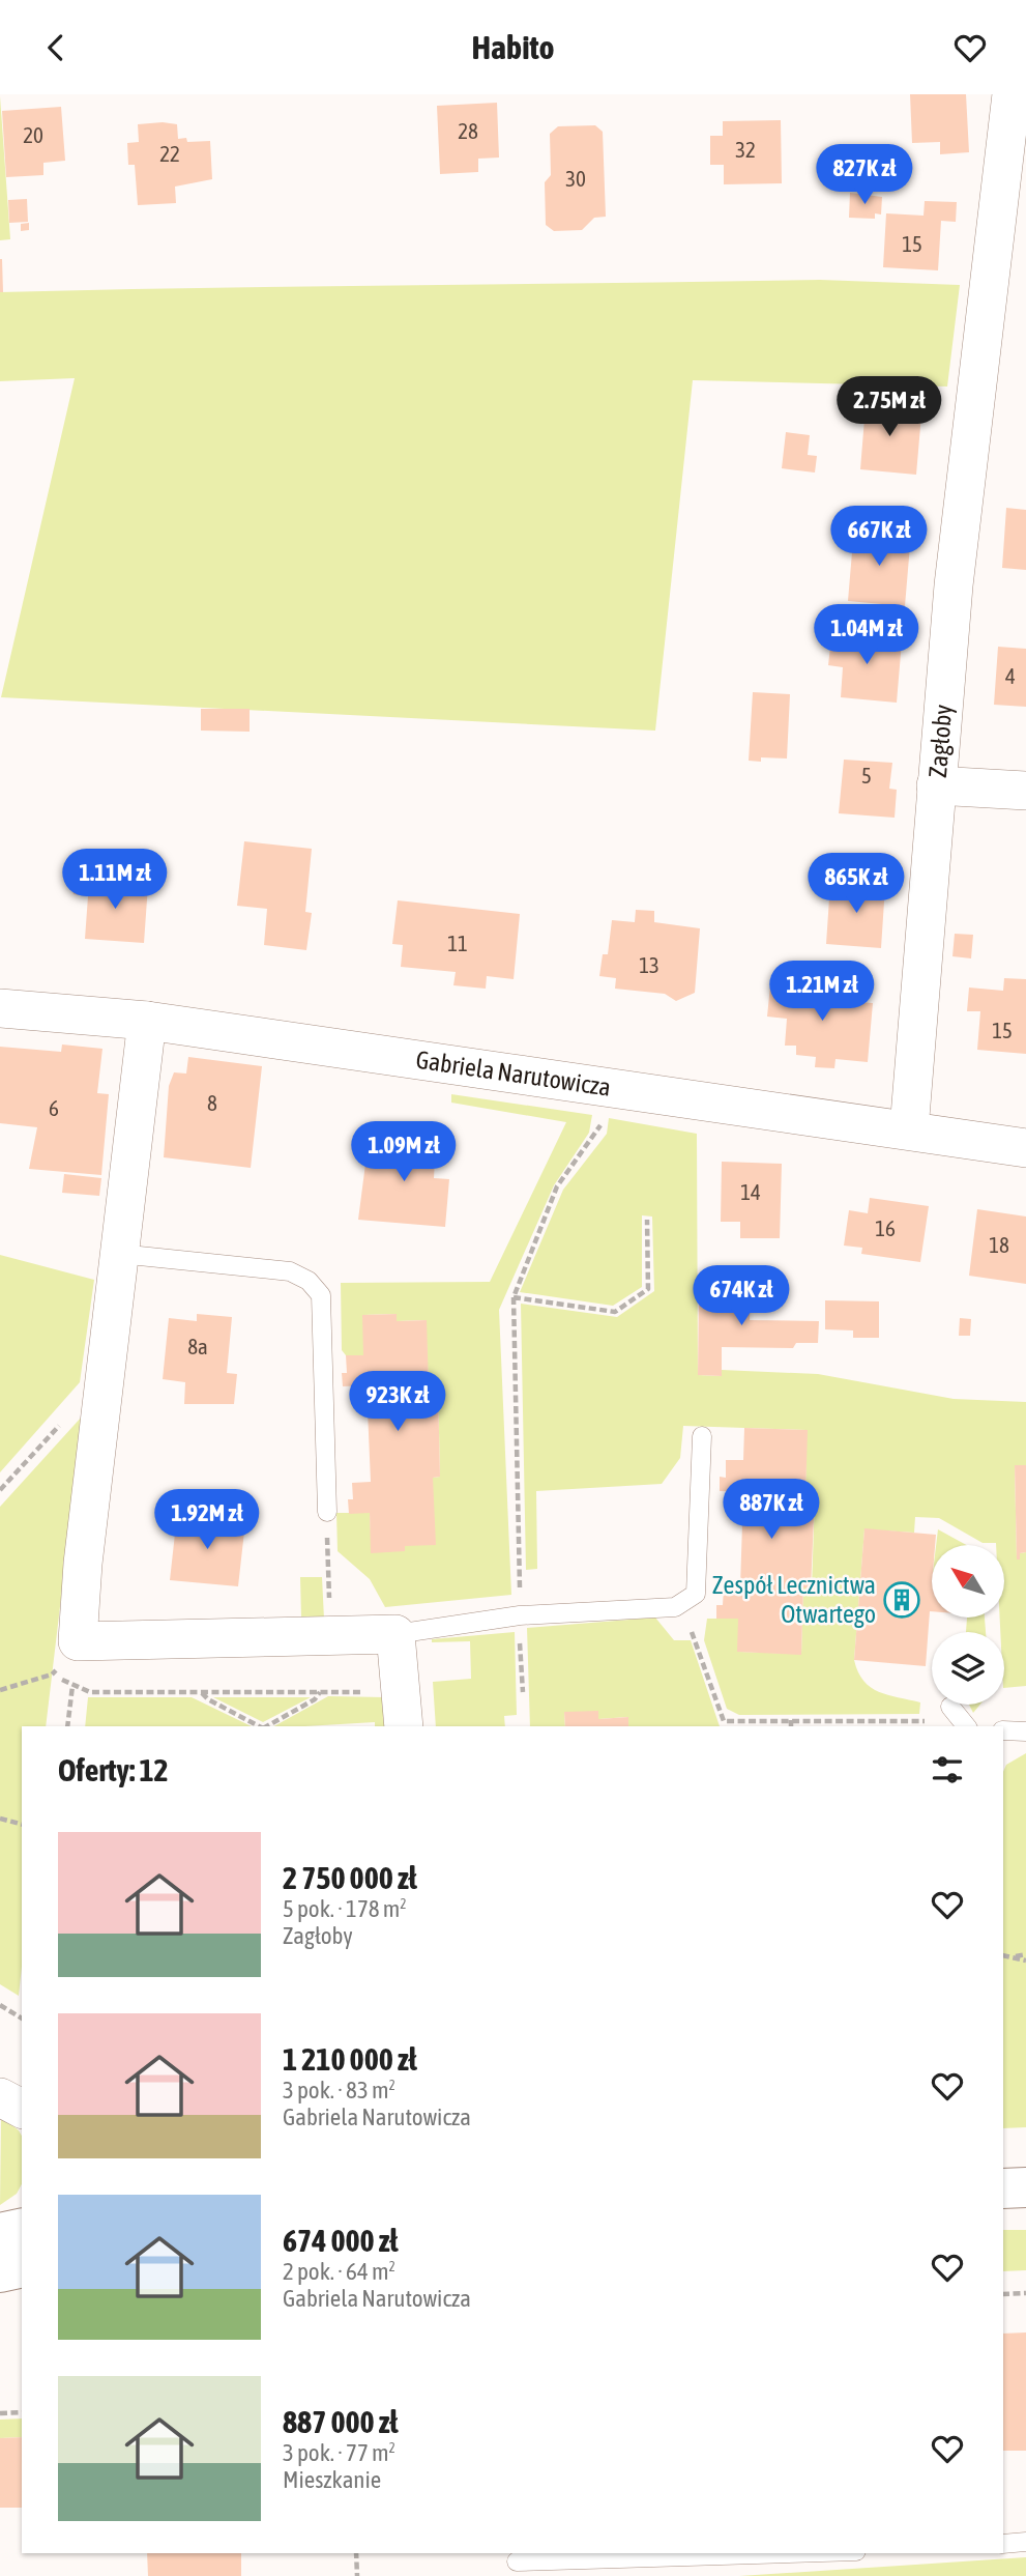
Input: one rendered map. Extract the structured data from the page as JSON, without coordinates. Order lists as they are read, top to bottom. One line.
{"streets":{"street":["Zagłoby","Gabriela Narutowicza"]},"crossings":[["Zagłoby","Gabriela Narutowicza"]],"places":{"building":["Zespół Lecznictwa Otwartego"]},"house_numbers":["28","20","32","22","30","15","4","5","11","13","15","8","6","14","16","18","8a"],"north":"top left","page":{"header":"Habito","price":["827K zł","2.75M zł","667K zł","1.04M zł","1.11M zł","865K zł","1.21M zł","1.09M zł","674K zł","923K zł","887K zł","1.92M zł"],"heading":"Oferty: 12","list":[{"name":"2 750 000 zł","note":"5 pok. · 178 m² · Zagłoby"},{"name":"1 210 000 zł","note":"3 pok. · 83 m² · Gabriela Narutowicza"},{"name":"674 000 zł","note":"2 pok. · 64 m² · Gabriela Narutowicza"},{"name":"887 000 zł","note":"3 pok. · 77 m² · Mieszkanie"}]}}
